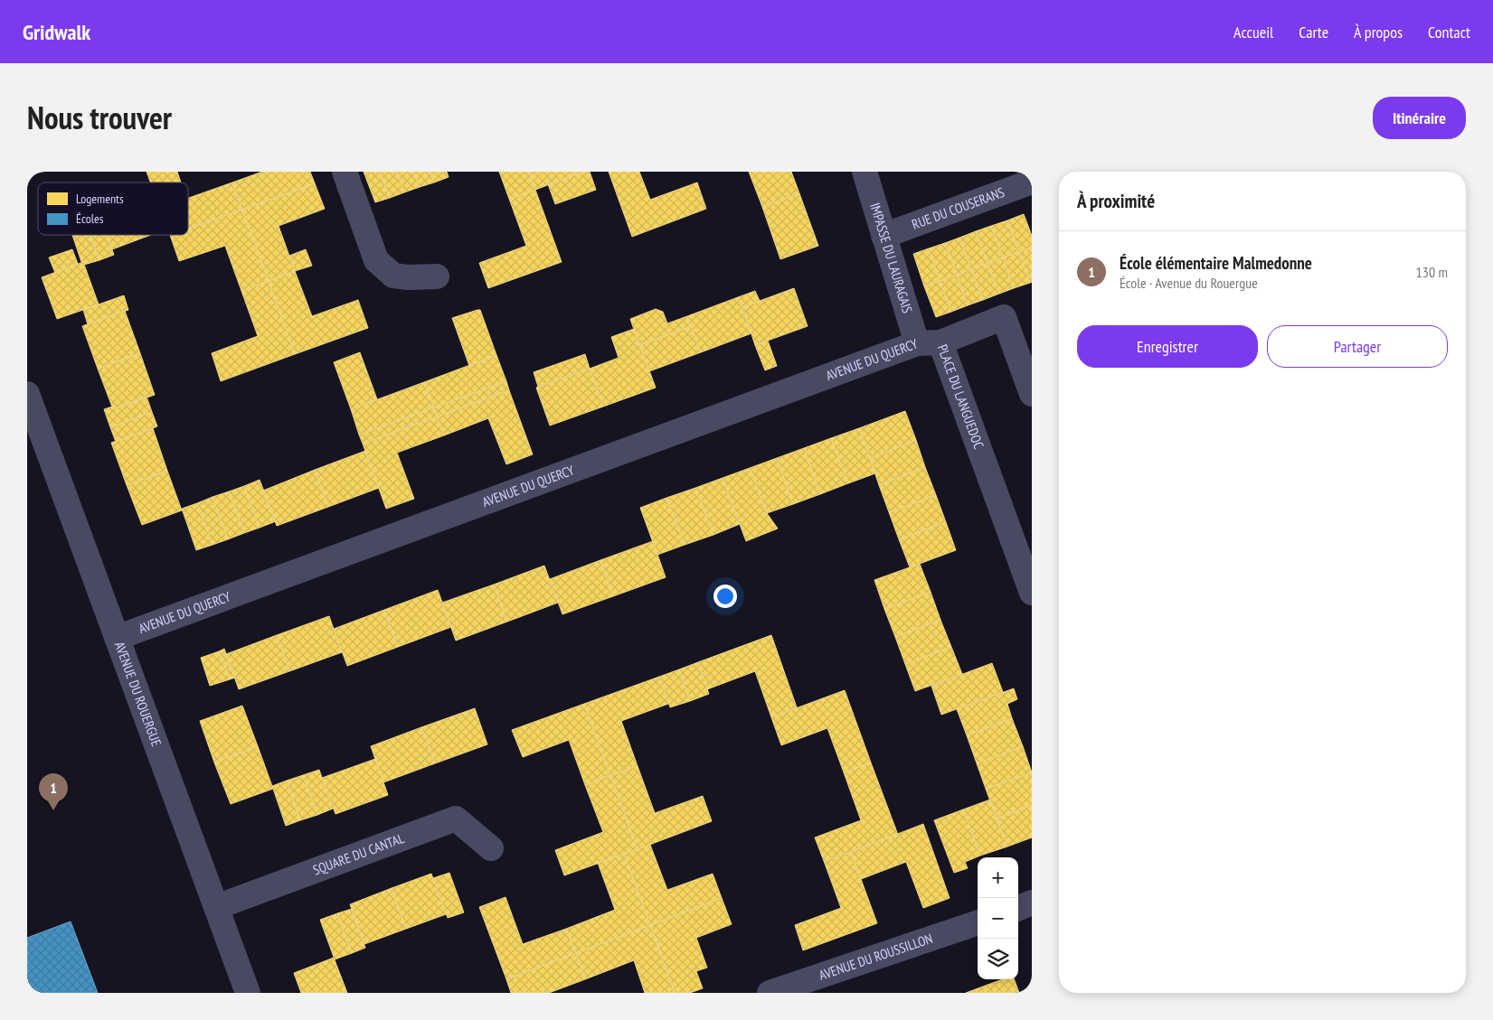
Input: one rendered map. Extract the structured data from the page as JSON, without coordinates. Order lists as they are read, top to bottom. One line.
{"streets":{"street":["RUE DU COUSERANS","IMPASSE DU LAURAGAIS","AVENUE DU QUERCY","PLACE DU LANGUEDOC","AVENUE DU ROUERGUE","SQUARE DU CANTAL","AVENUE DU ROUSSILLON"]},"crossings":[["RUE DU COUSERANS","IMPASSE DU LAURAGAIS"],["IMPASSE DU LAURAGAIS","AVENUE DU QUERCY"],["IMPASSE DU LAURAGAIS","PLACE DU LANGUEDOC"],["AVENUE DU QUERCY","PLACE DU LANGUEDOC"],["AVENUE DU QUERCY","AVENUE DU ROUERGUE"],["AVENUE DU ROUERGUE","SQUARE DU CANTAL"]],"legend":["Logements","Écoles"],"page":{"header":"Gridwalk","nav":["Accueil","Carte","À propos","Contact"],"title":"Nous trouver","buttons":["Itinéraire",["Enregistrer","Partager"]],"heading":"À proximité","list":[{"mark":"1","name":"École élémentaire Malmedonne","note":"École · Avenue du Rouergue","value":"130 m"}],"pins":"1","map_buttons":["+","−"]}}
